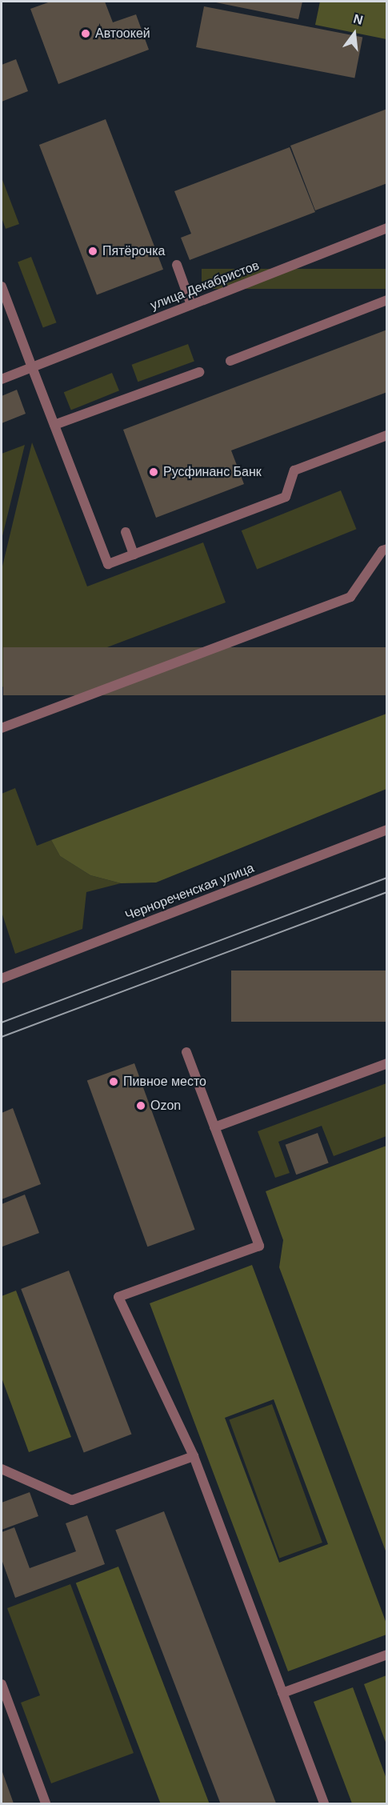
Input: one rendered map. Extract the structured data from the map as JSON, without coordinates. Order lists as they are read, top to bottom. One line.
{"streets":{"street":["улица Декабристов","Чернореченская улица"]},"places":["Автоокей","Пятёрочка","Русфинанс Банк","Пивное место","Ozon"],"north":"top"}
